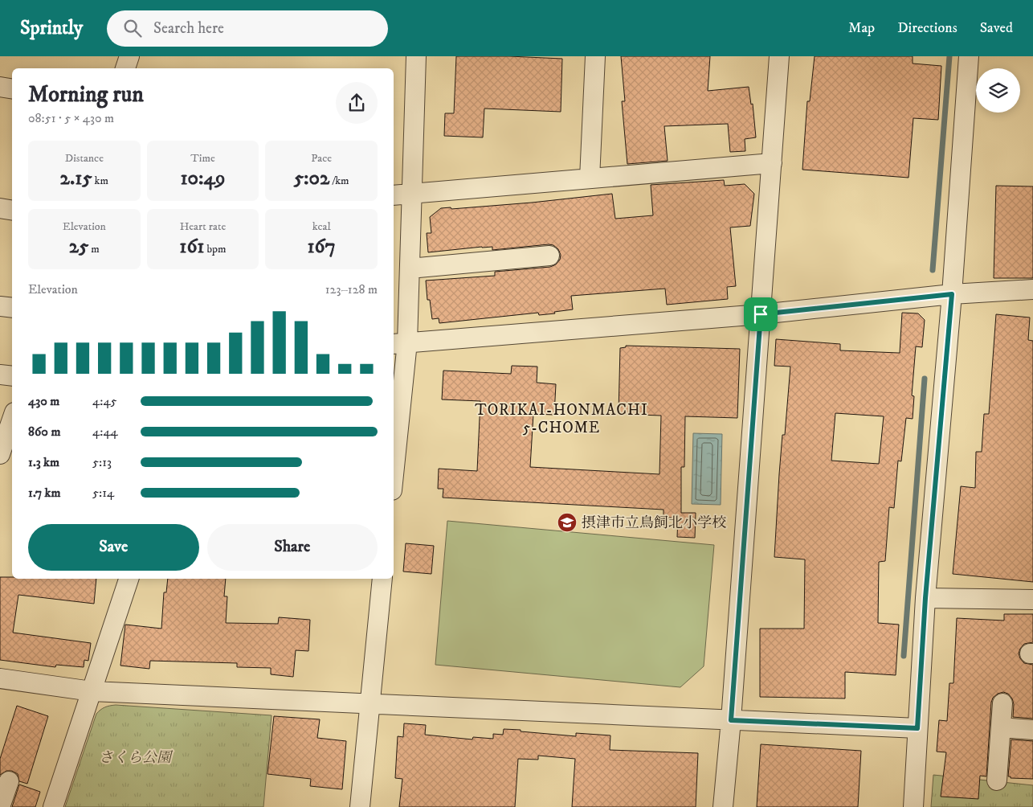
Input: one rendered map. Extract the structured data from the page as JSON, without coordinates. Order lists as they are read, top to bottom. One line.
{"districts":["TORIKAI-HONMACHI 5-CHOME"],"parks":["さくら公園"],"places":{"school or university":["摂津市立鳥飼北小学校"]},"page":{"header":"Sprintly","search":"Search here","nav":["Map","Directions","Saved"],"heading":["Morning run","08:51 · 5 × 430 m"],"stats":[["Distance","2.15 km"],["Time","10:49"],["Pace","5:02 /km"],["Elevation","25 m"],["Heart rate","161 bpm"],["kcal","167"]],"chart":["Elevation","123–128 m"],"list":[{"name":"430 m","note":"4:45"},{"name":"860 m","note":"4:44"},{"name":"1.3 km","note":"5:13"},{"name":"1.7 km","note":"5:14"}],"buttons":["Save","Share"]}}
